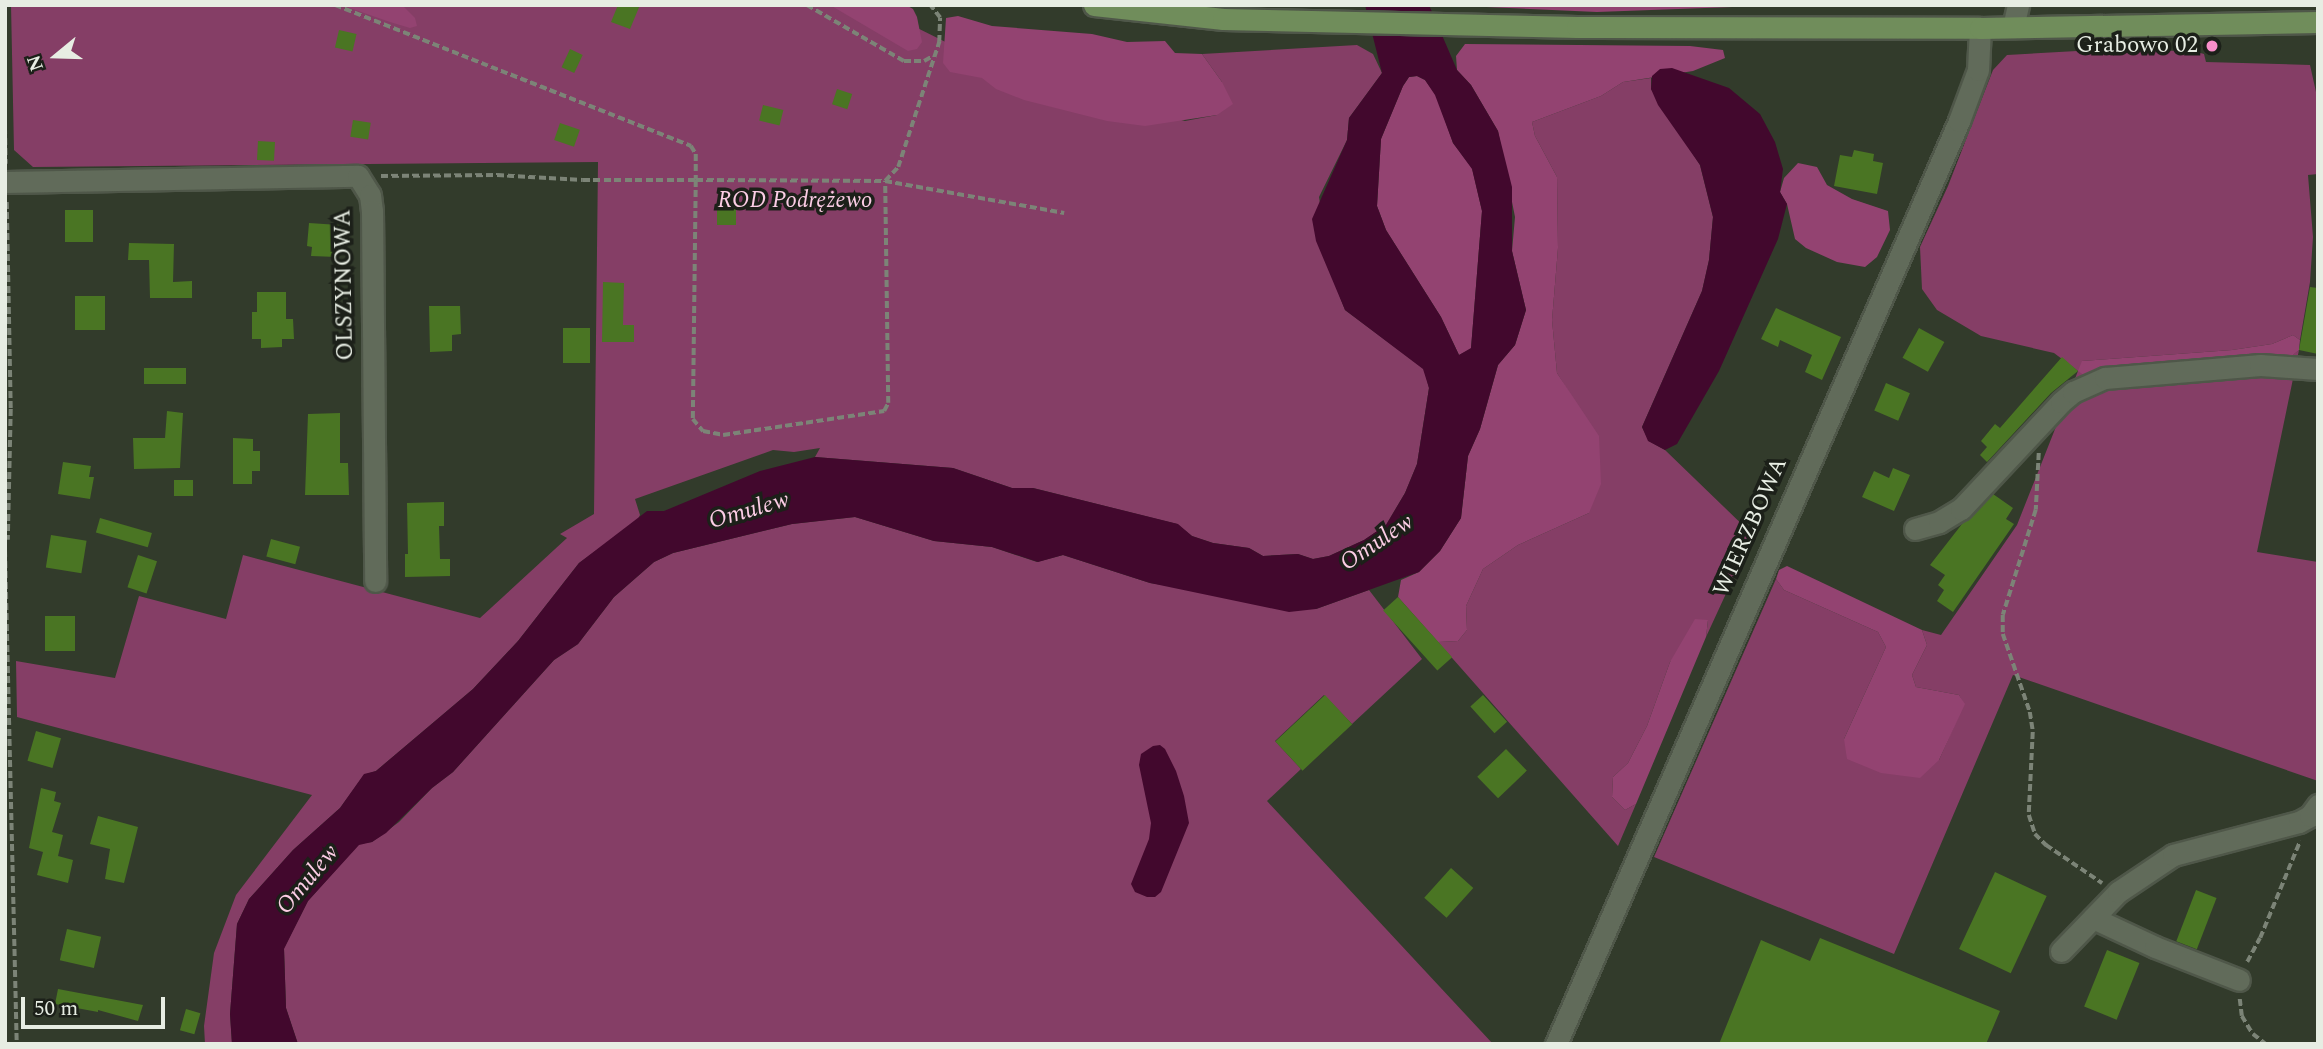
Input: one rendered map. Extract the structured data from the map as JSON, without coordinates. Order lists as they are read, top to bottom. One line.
{"streets":{"street":["OLSZYNOWA","WIERZBOWA"]},"water":["Omulew"],"parks":["ROD Podrężewo"],"places":["Grabowo 02"],"scale_bar":"50 m","north":"left"}
